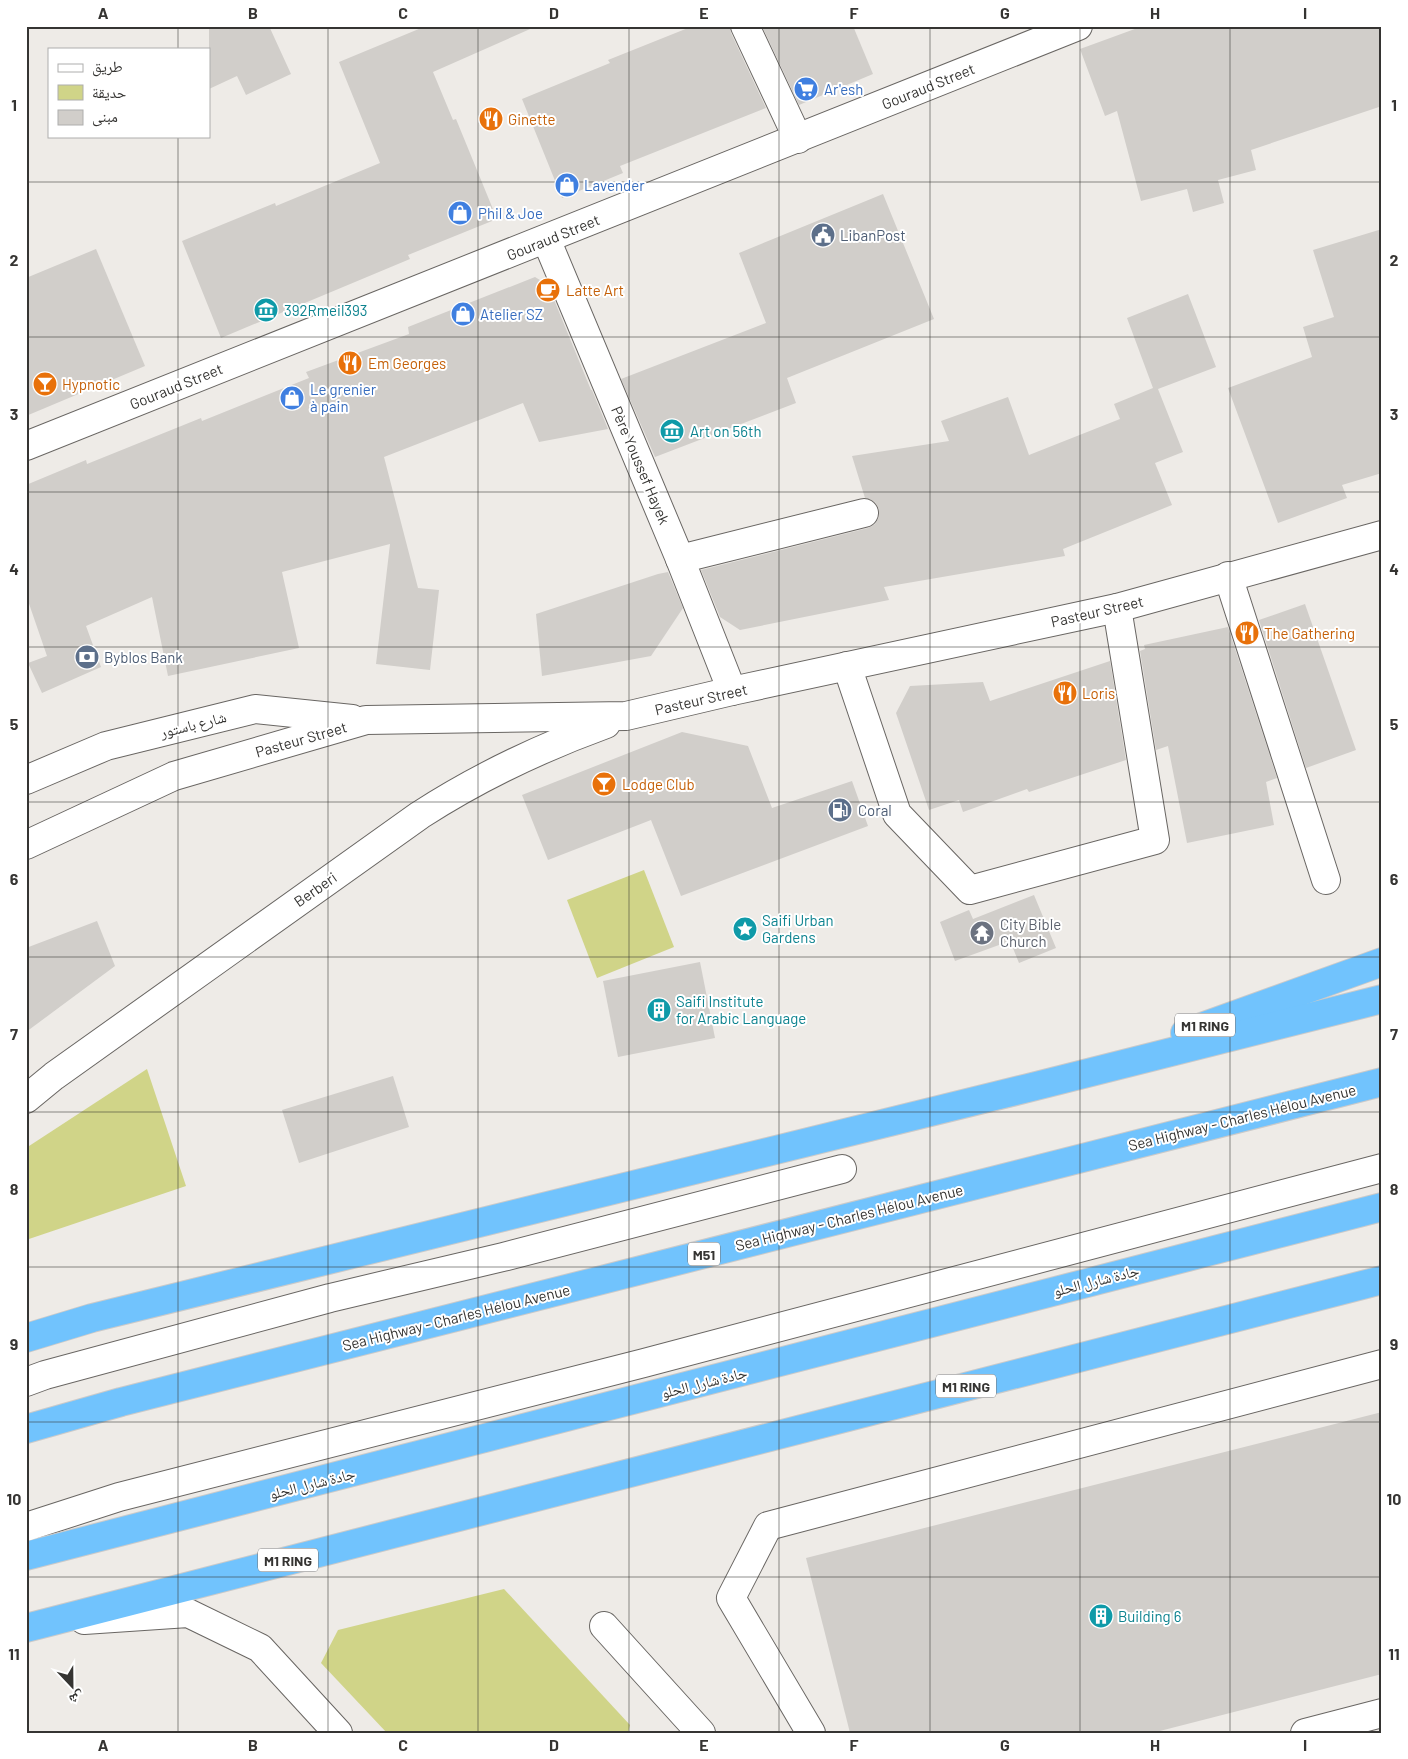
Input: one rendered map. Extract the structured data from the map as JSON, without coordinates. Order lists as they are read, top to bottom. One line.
{"streets":{"highway":["M1 RING","Sea Highway - Charles Hélou Avenue","M51","جادة شارل الحلو"],"street":["Gouraud Street","Père Youssef Hayek","Pasteur Street","شارع باستور","Berberi"]},"crossings":[["Gouraud Street","Père Youssef Hayek"],["Père Youssef Hayek","Pasteur Street"],["Pasteur Street","شارع باستور"],["Pasteur Street","Berberi"]],"places":{"supermarket":["Ar'esh"],"restaurant":["Ginette","Em Georges","The Gathering","Loris"],"shop":["Lavender","Phil & Joe","Atelier SZ","Le grenier à pain"],"public building":["LibanPost"],"cafe":["Latte Art"],"museum":["392Rmeil393","Art on 56th"],"bar":["Hypnotic","Lodge Club"],"bank":["Byblos Bank"],"fuel station":["Coral"],"place":["Saifi Urban Gardens"],"temple":["City Bible Church"],"building":["Saifi Institute for Arabic Language","Building 6"]},"legend":["طريق","حديقة","مبنى"],"north":"bottom","grid":{"columns":["A","B","C","D","E","F","G","H","I"],"rows":["1","2","3","4","5","6","7","8","9","10","11"]}}
